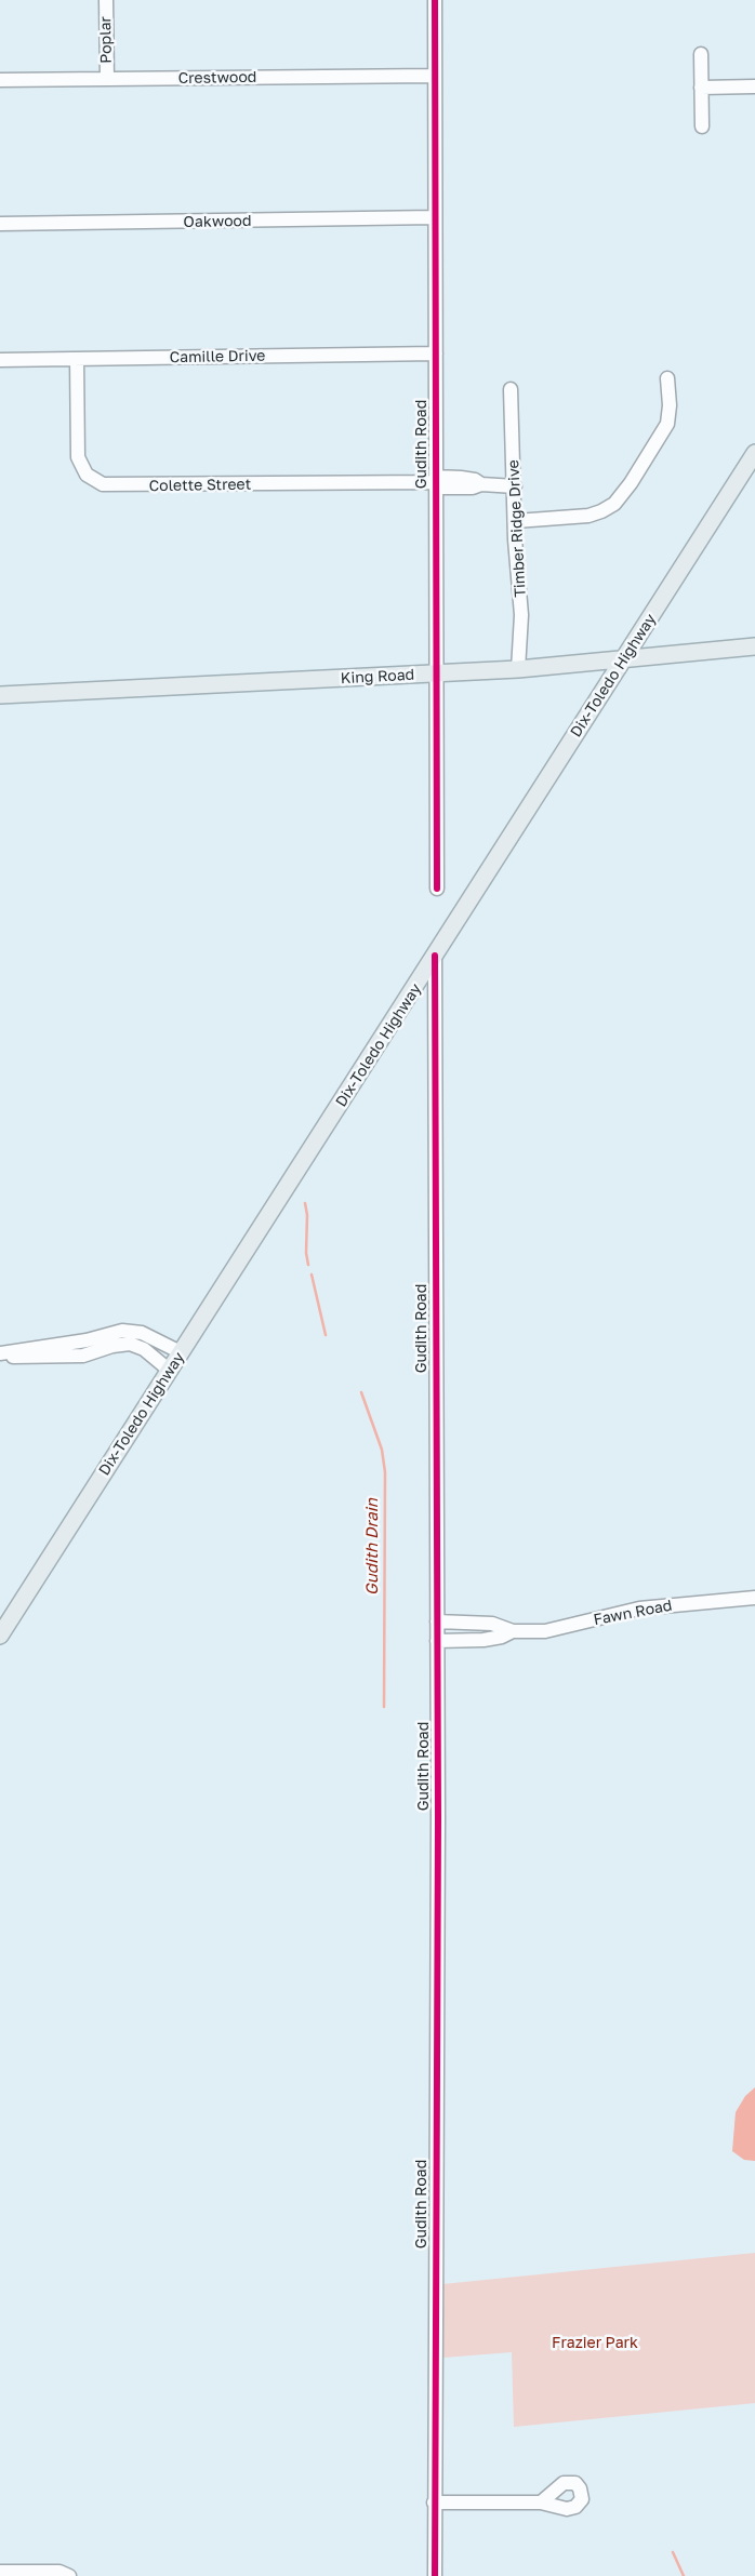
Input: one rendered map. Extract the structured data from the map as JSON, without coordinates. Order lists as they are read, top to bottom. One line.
{"streets":{"main road":["Dix-Toledo Highway","King Road"],"street":["Poplar","Crestwood","Oakwood","Camille Drive","Gudith Road","Colette Street","Timber Ridge Drive","Fawn Road"]},"crossings":[["Poplar","Crestwood"],["Crestwood","Gudith Road"],["Oakwood","Gudith Road"],["Camille Drive","Gudith Road"],["Camille Drive","Colette Street"],["Gudith Road","Colette Street"],["Gudith Road","Dix-Toledo Highway"],["Gudith Road","King Road"],["Gudith Road","Fawn Road"],["Colette Street","Timber Ridge Drive"],["Timber Ridge Drive","King Road"],["Dix-Toledo Highway","King Road"]],"water":["Gudith Drain"],"parks":["Frazier Park"]}
